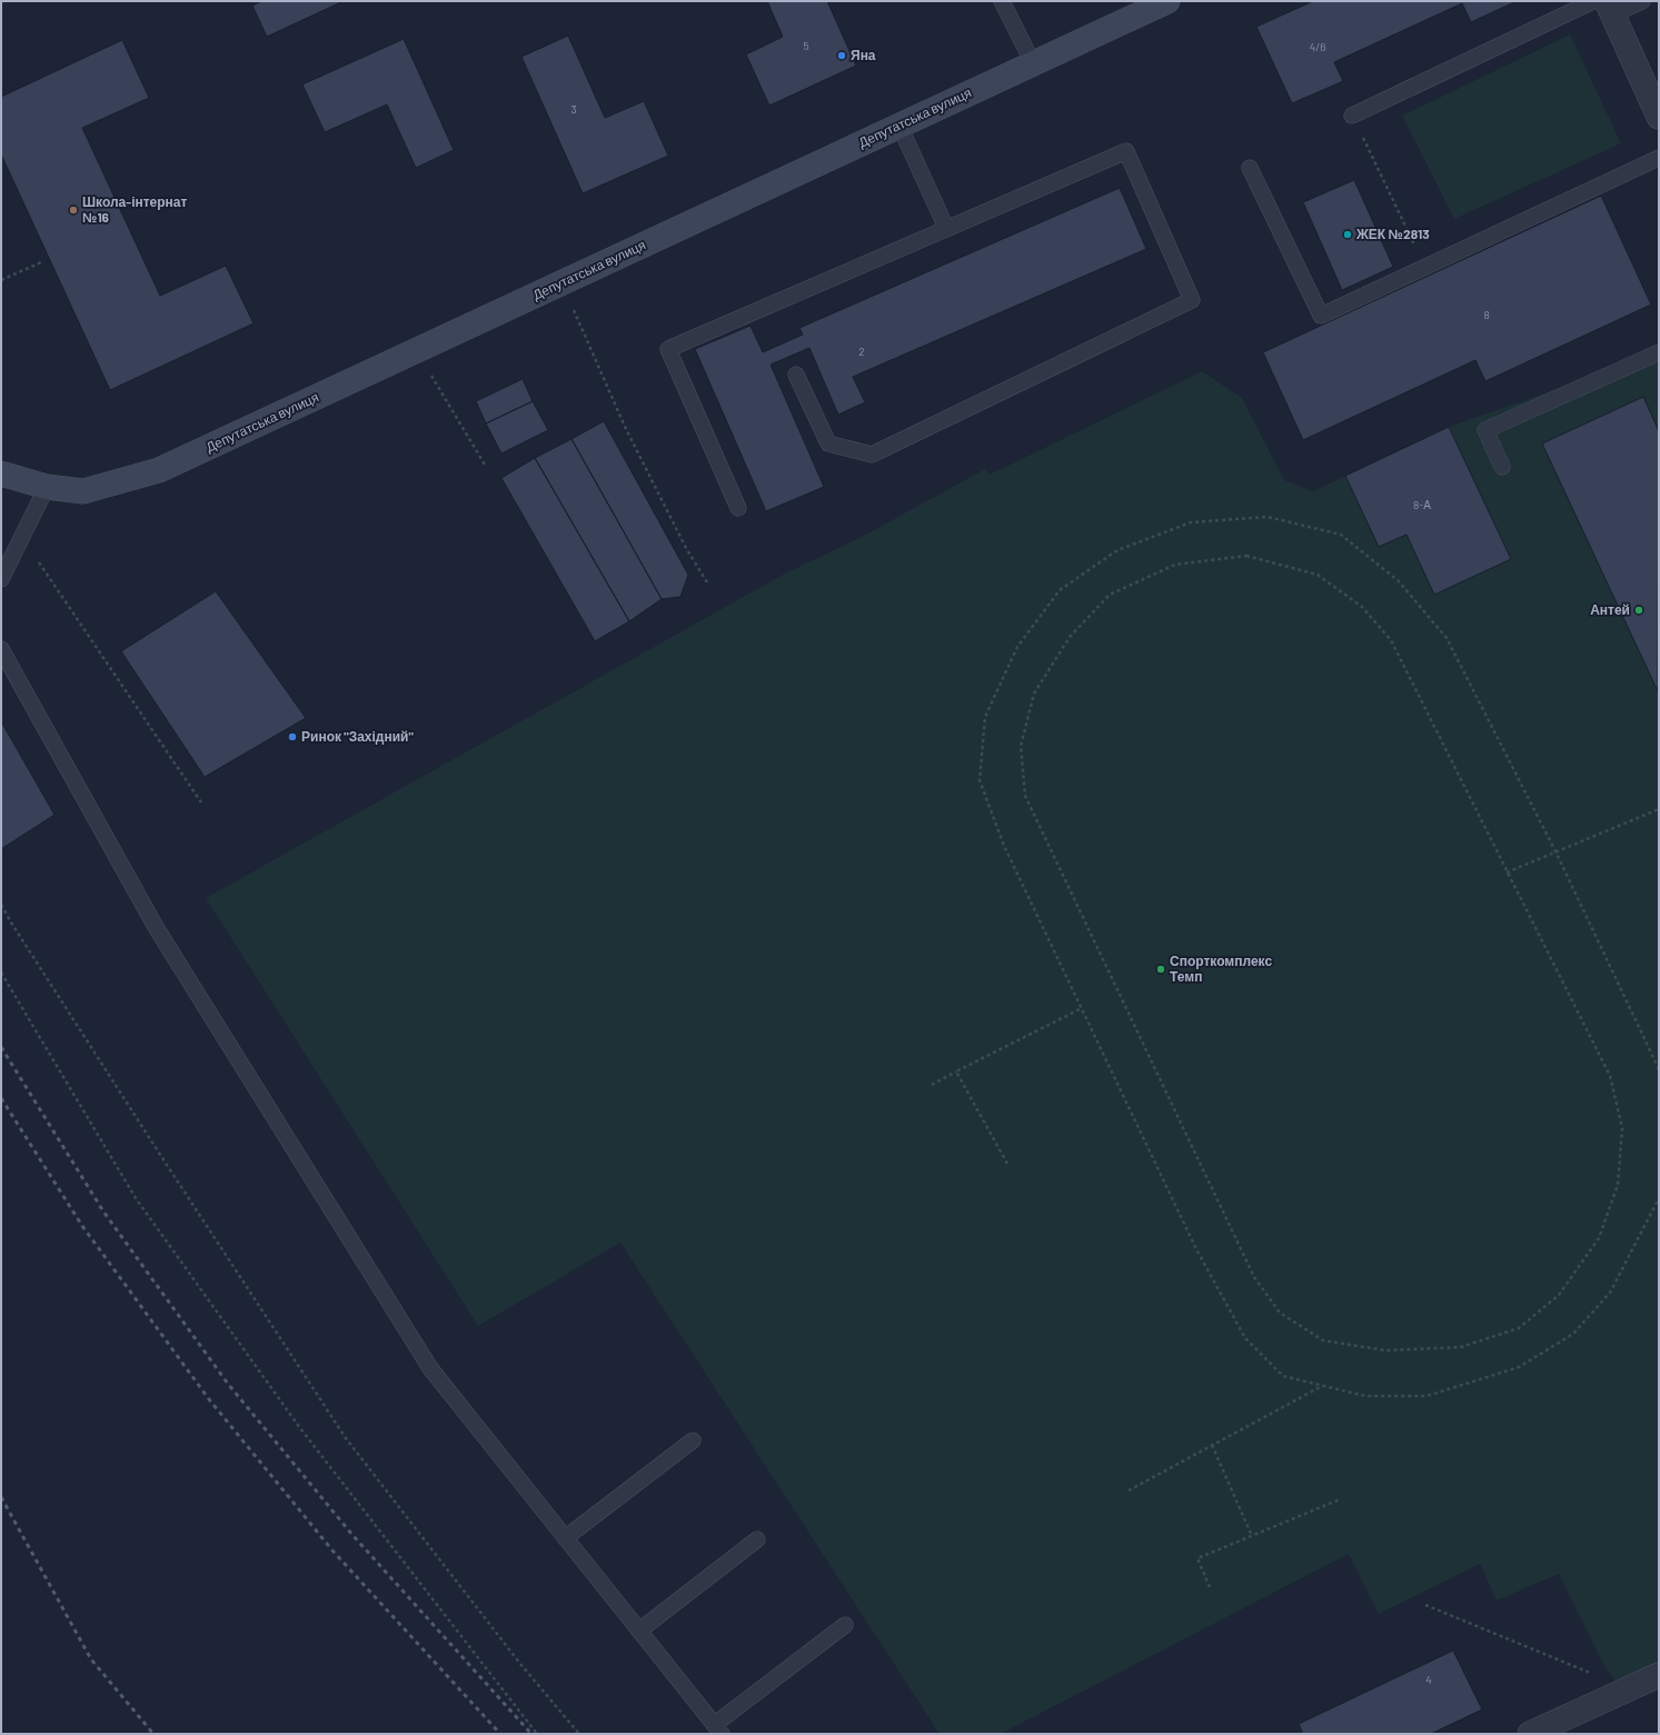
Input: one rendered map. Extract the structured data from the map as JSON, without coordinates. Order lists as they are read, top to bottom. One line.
{"streets":{"main road":["Депутатська вулиця"]},"places":["Яна","Школа-інтернат №16","ЖЕК №2813","Антей","Ринок \"Західний\"","Спорткомплекс Темп"],"house_numbers":["5","4/6","3","8","2","8-А","4"]}
